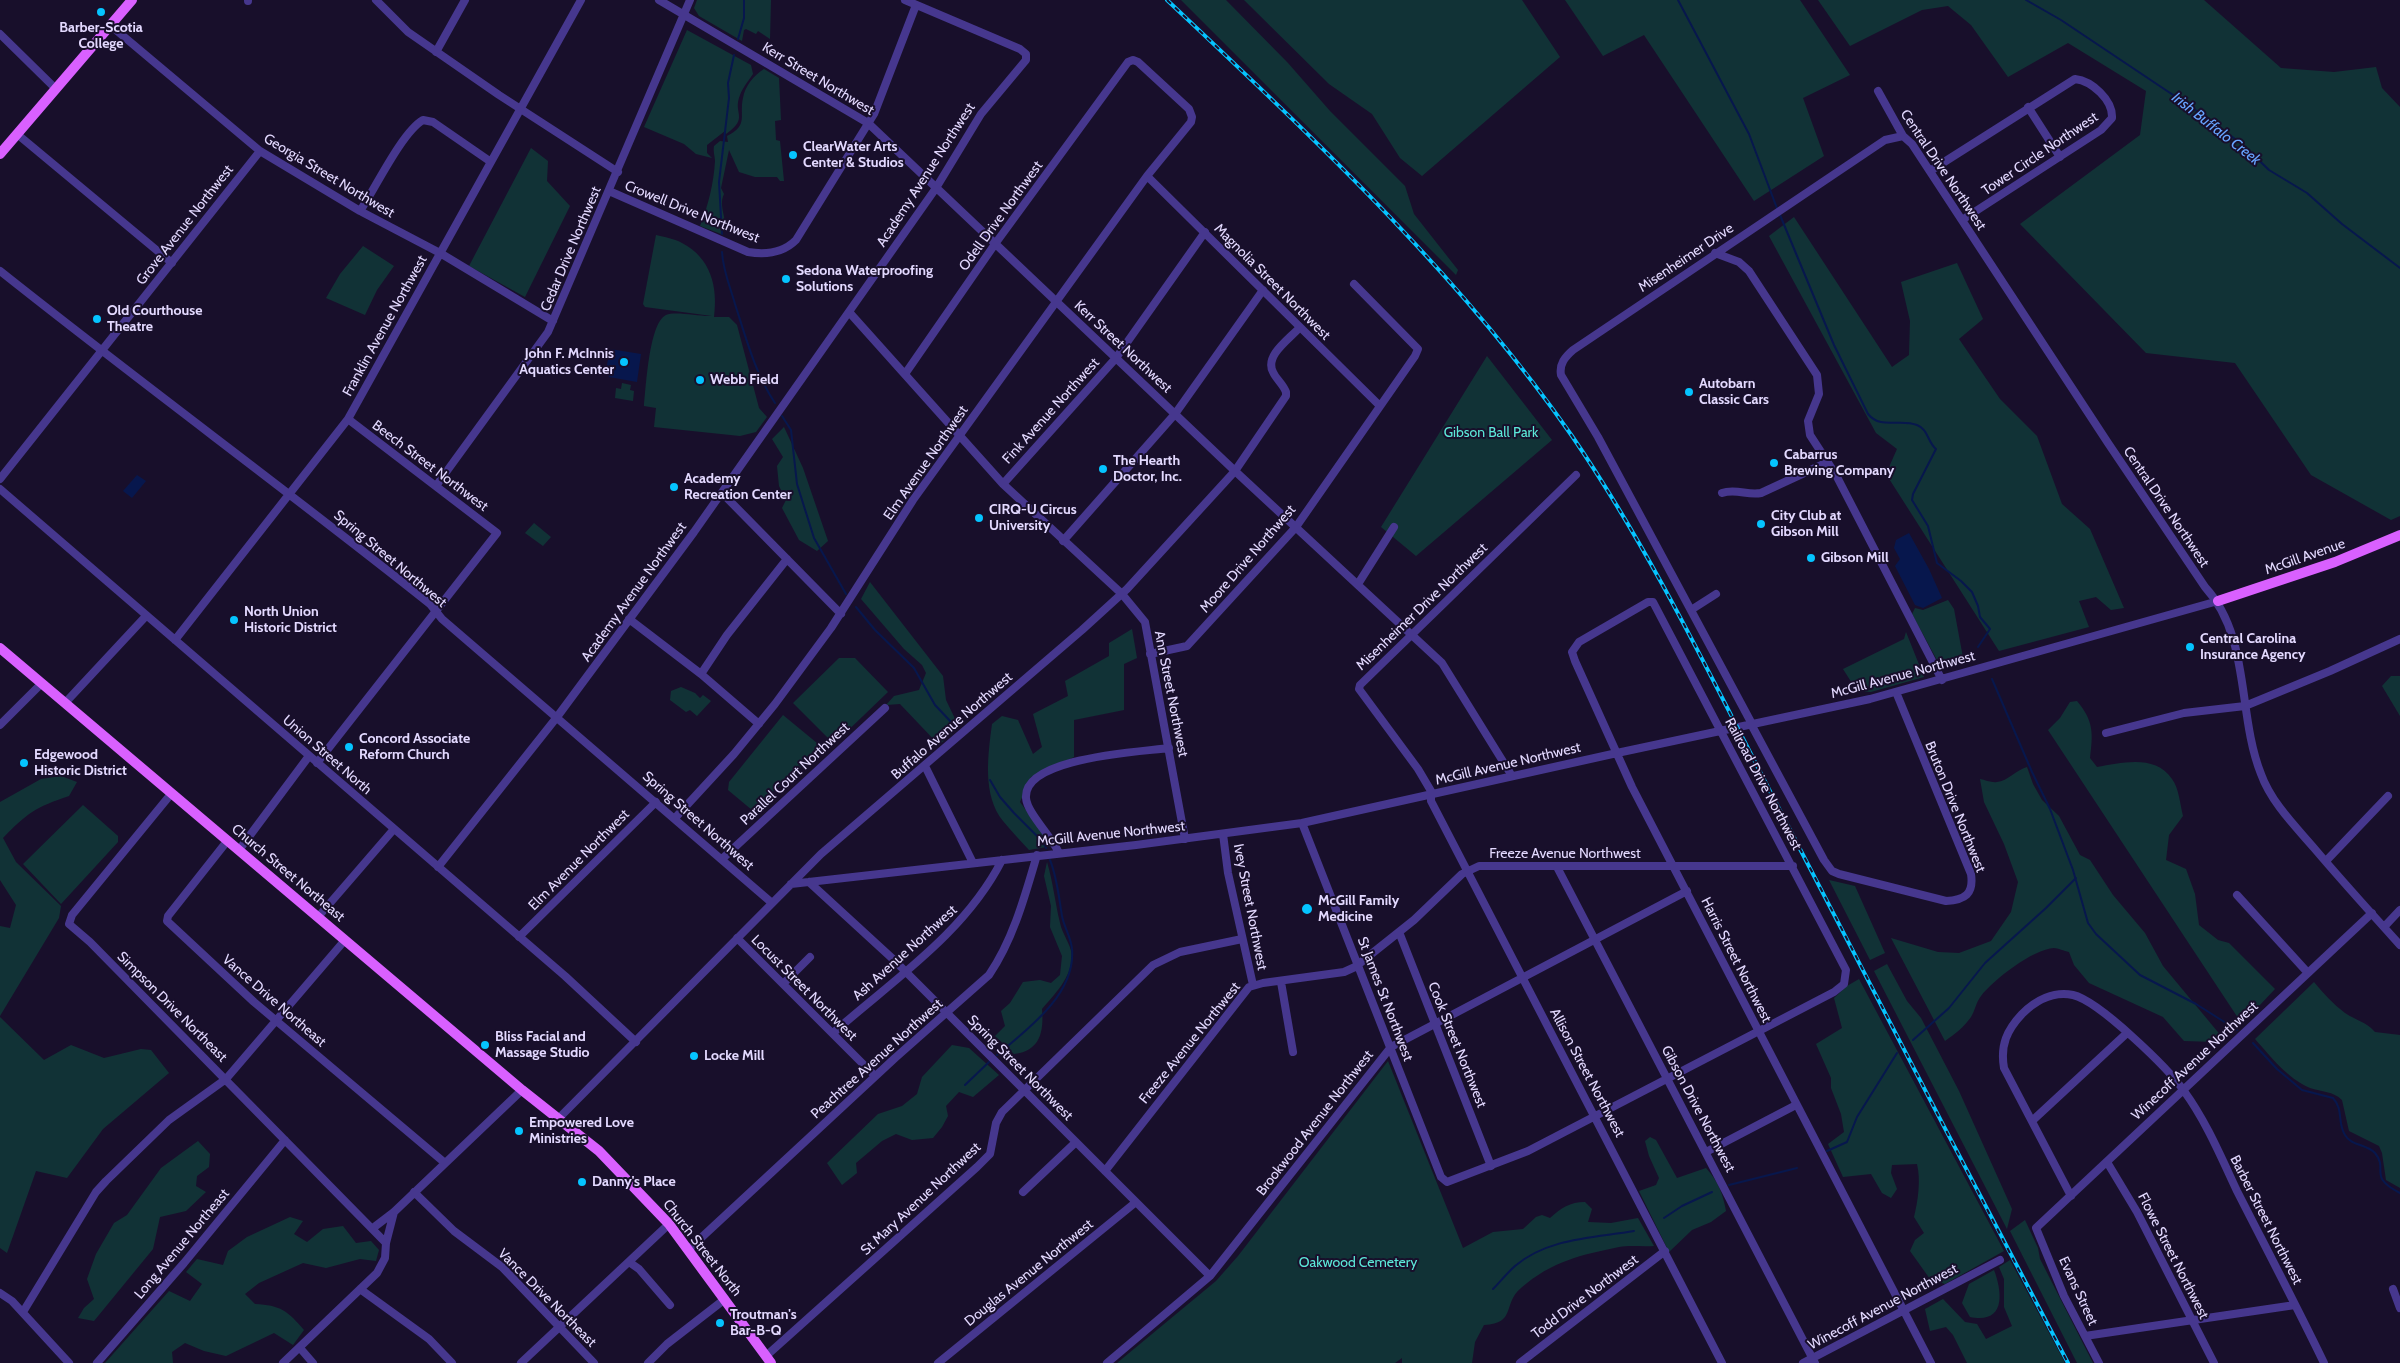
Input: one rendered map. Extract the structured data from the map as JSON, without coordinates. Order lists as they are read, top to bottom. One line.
{"streets":{"main road":["McGill Avenue","Church Street Northeast","Church Street North"],"street":["Kerr Street Northwest","Tower Circle Northwest","Central Drive Northwest","Academy Avenue Northwest","Georgia Street Northwest","Crowell Drive Northwest","Odell Drive Northwest","Grove Avenue Northwest","Cedar Drive Northwest","Misenheimer Drive","Magnolia Street Northwest","Franklin Avenue Northwest","Fink Avenue Northwest","Elm Avenue Northwest","Beech Street Northwest","Spring Street Northwest","Moore Drive Northwest","Misenheimer Drive Northwest","McGill Avenue Northwest","Ann Street Northwest","Buffalo Avenue Northwest","Union Street North","Parallel Court Northwest","Railroad Drive Northwest","Bruton Drive Northwest","Freeze Avenue Northwest","Ivey Street Northwest","Ash Avenue Northwest","Harris Street Northwest","Locust Street Northwest","St James St Northwest","Vance Drive Northeast","Simpson Drive Northeast","Cook Street Northwest","Peachtree Avenue Northwest","Winecoff Avenue Northwest","Allison Street Northwest","Gibson Drive Northwest","Brookwood Avenue Northwest","St Mary Avenue Northwest","Barber Street Northwest","Long Avenue Northeast","Flowe Street Northwest","Douglas Avenue Northwest","Evans Street","Todd Drive Northwest"]},"crossings":[["Kerr Street Northwest","Academy Avenue Northwest"],["Kerr Street Northwest","Crowell Drive Northwest"],["Kerr Street Northwest","Odell Drive Northwest"],["Kerr Street Northwest","Cedar Drive Northwest"],["Kerr Street Northwest","Fink Avenue Northwest"],["Kerr Street Northwest","Elm Avenue Northwest"],["Kerr Street Northwest","Moore Drive Northwest"],["Kerr Street Northwest","Misenheimer Drive Northwest"],["Kerr Street Northwest","McGill Avenue Northwest"],["Kerr Street Northwest","Buffalo Avenue Northwest"],["Tower Circle Northwest","Central Drive Northwest"],["Central Drive Northwest","Misenheimer Drive"],["Central Drive Northwest","McGill Avenue"],["Central Drive Northwest","McGill Avenue Northwest"],["Central Drive Northwest","Winecoff Avenue Northwest"],["Academy Avenue Northwest","Crowell Drive Northwest"],["Academy Avenue Northwest","Spring Street Northwest"],["Academy Avenue Northwest","Ann Street Northwest"],["Academy Avenue Northwest","Union Street North"],["Georgia Street Northwest","Grove Avenue Northwest"],["Georgia Street Northwest","Cedar Drive Northwest"],["Georgia Street Northwest","Franklin Avenue Northwest"],["Crowell Drive Northwest","Cedar Drive Northwest"],["Crowell Drive Northwest","Franklin Avenue Northwest"],["Odell Drive Northwest","Elm Avenue Northwest"],["Odell Drive Northwest","Ann Street Northwest"],["Grove Avenue Northwest","Spring Street Northwest"],["Cedar Drive Northwest","Beech Street Northwest"],["Misenheimer Drive","Bruton Drive Northwest"],["Magnolia Street Northwest","Fink Avenue Northwest"],["Magnolia Street Northwest","Elm Avenue Northwest"],["Magnolia Street Northwest","Moore Drive Northwest"],["Magnolia Street Northwest","Buffalo Avenue Northwest"],["Franklin Avenue Northwest","Beech Street Northwest"],["Franklin Avenue Northwest","Spring Street Northwest"],["Franklin Avenue Northwest","Union Street North"],["Fink Avenue Northwest","Ann Street Northwest"],["Elm Avenue Northwest","Spring Street Northwest"],["Elm Avenue Northwest","Ann Street Northwest"],["Elm Avenue Northwest","Union Street North"],["Beech Street Northwest","Spring Street Northwest"],["McGill Avenue","McGill Avenue Northwest"],["Spring Street Northwest","McGill Avenue Northwest"],["Spring Street Northwest","Buffalo Avenue Northwest"],["Spring Street Northwest","Parallel Court Northwest"],["Spring Street Northwest","Freeze Avenue Northwest"],["Spring Street Northwest","Ash Avenue Northwest"],["Spring Street Northwest","Peachtree Avenue Northwest"],["Spring Street Northwest","Brookwood Avenue Northwest"],["Spring Street Northwest","St Mary Avenue Northwest"],["Spring Street Northwest","Douglas Avenue Northwest"],["Moore Drive Northwest","Ann Street Northwest"],["Misenheimer Drive Northwest","McGill Avenue Northwest"],["Misenheimer Drive Northwest","Allison Street Northwest"],["McGill Avenue Northwest","Ann Street Northwest"],["McGill Avenue Northwest","Buffalo Avenue Northwest"],["McGill Avenue Northwest","Railroad Drive Northwest"],["McGill Avenue Northwest","Bruton Drive Northwest"],["McGill Avenue Northwest","Ivey Street Northwest"],["McGill Avenue Northwest","Ash Avenue Northwest"],["McGill Avenue Northwest","Harris Street Northwest"],["McGill Avenue Northwest","St James St Northwest"],["McGill Avenue Northwest","Peachtree Avenue Northwest"],["McGill Avenue Northwest","Allison Street Northwest"],["Ann Street Northwest","Buffalo Avenue Northwest"],["Buffalo Avenue Northwest","Union Street North"],["Buffalo Avenue Northwest","Church Street Northeast"],["Buffalo Avenue Northwest","Locust Street Northwest"],["Buffalo Avenue Northwest","Church Street North"],["Railroad Drive Northwest","Freeze Avenue Northwest"],["Railroad Drive Northwest","Harris Street Northwest"],["Freeze Avenue Northwest","Ivey Street Northwest"],["Freeze Avenue Northwest","Harris Street Northwest"],["Freeze Avenue Northwest","St James St Northwest"],["Freeze Avenue Northwest","Cook Street Northwest"],["Freeze Avenue Northwest","Allison Street Northwest"],["Freeze Avenue Northwest","Gibson Drive Northwest"],["Church Street Northeast","Vance Drive Northeast"],["Church Street Northeast","Simpson Drive Northeast"],["Church Street Northeast","Church Street North"],["Ivey Street Northwest","St Mary Avenue Northwest"],["Ash Avenue Northwest","Locust Street Northwest"],["Harris Street Northwest","Winecoff Avenue Northwest"],["Harris Street Northwest","Brookwood Avenue Northwest"],["Locust Street Northwest","Peachtree Avenue Northwest"],["St James St Northwest","Cook Street Northwest"],["St James St Northwest","Brookwood Avenue Northwest"],["Simpson Drive Northeast","Long Avenue Northeast"],["Cook Street Northwest","Brookwood Avenue Northwest"],["Peachtree Avenue Northwest","Church Street North"],["Winecoff Avenue Northwest","Gibson Drive Northwest"],["Winecoff Avenue Northwest","Barber Street Northwest"],["Winecoff Avenue Northwest","Flowe Street Northwest"],["Winecoff Avenue Northwest","Evans Street"],["Allison Street Northwest","Brookwood Avenue Northwest"],["Allison Street Northwest","Todd Drive Northwest"],["Gibson Drive Northwest","Brookwood Avenue Northwest"],["St Mary Avenue Northwest","Church Street North"]],"water":["Irish Buffalo Creek"],"parks":["Gibson Ball Park","Oakwood Cemetery"],"places":["Barber-Scotia College","ClearWater Arts Center & Studios","Sedona Waterproofing Solutions","Old Courthouse Theatre","John F. McInnis Aquatics Center","Webb Field","Autobarn Classic Cars","Cabarrus Brewing Company","The Hearth Doctor, Inc.","Academy Recreation Center","CIRQ-U Circus University","City Club at Gibson Mill","Gibson Mill","North Union Historic District","Central Carolina Insurance Agency","Concord Associate Reform Church","Edgewood Historic District","McGill Family Medicine","Bliss Facial and Massage Studio","Locke Mill","Empowered Love Ministries","Danny's Place","Troutman's Bar-B-Q"]}
